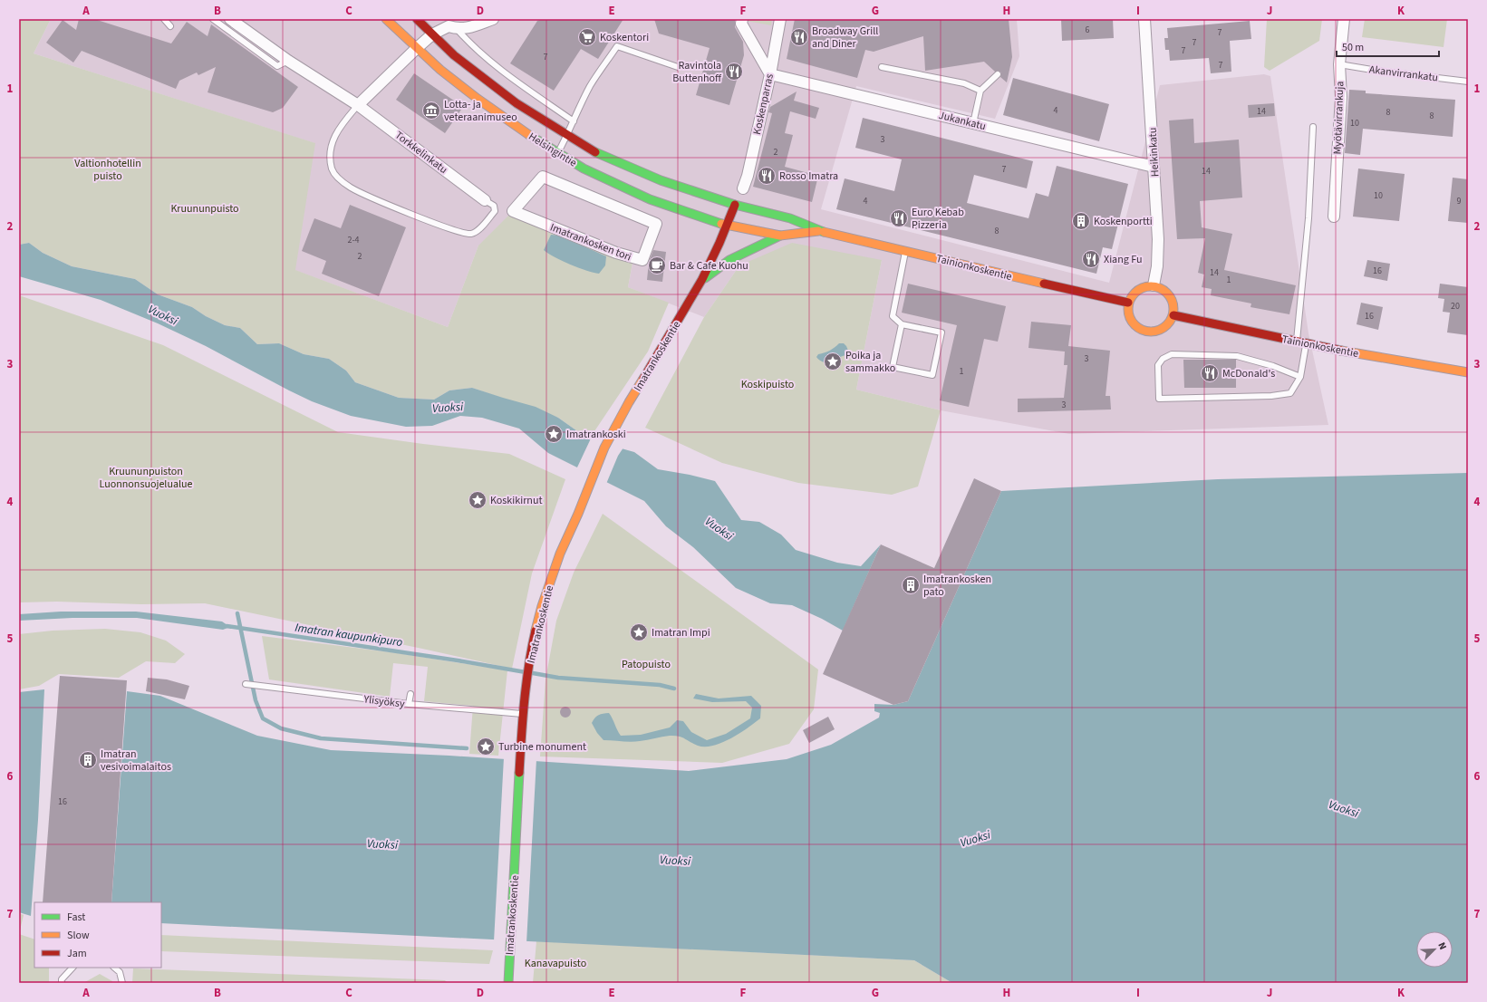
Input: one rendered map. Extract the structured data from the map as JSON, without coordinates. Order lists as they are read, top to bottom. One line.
{"streets":{"main road":["Helsingintie","Tainionkoskentie","Imatrankoskentie"],"street":["Koskenparras","Myötävirrankuja","Jukankatu","Torkkelinkatu","Heikinkatu","Imatrankosken tori"],"lane":["Akanvirrankatu","Ylisyöksy"]},"crossings":[["Akanvirrankatu","Myötävirrankuja"],["Koskenparras","Jukankatu"],["Jukankatu","Heikinkatu"],["Helsingintie","Tainionkoskentie"],["Helsingintie","Imatrankoskentie"],["Heikinkatu","Tainionkoskentie"],["Tainionkoskentie","Imatrankoskentie"],["Imatrankoskentie","Ylisyöksy"]],"water":["Vuoksi","Imatran kaupunkipuro"],"parks":["Valtionhotellin puisto","Kruununpuisto","Koskipuisto","Kruununpuiston Luonnonsuojelualue","Patopuisto","Kanavapuisto"],"places":{"supermarket":["Koskentori"],"restaurant":["Broadway Grill and Diner","Ravintola Buttenhoff","Rosso Imatra","Euro Kebab Pizzeria","Xiang Fu","McDonald's"],"museum":["Lotta- ja veteraanimuseo"],"building":["Koskenportti","Imatrankosken pato","Imatran vesivoimalaitos"],"cafe":["Bar & Cafe Kuohu"],"place":["Poika ja sammakko","Imatrankoski","Koskikirnut","Imatran Impi","Turbine monument"]},"house_numbers":["6","7","7","7","7","7","4","14","8","8","10","3","2","7","14","10","4","9","8","2-4","2","16","14","1","20","16","3","1","3","16"],"legend":["Fast","Slow","Jam"],"scale_bar":"50 m","north":"top right","grid":{"columns":["A","B","C","D","E","F","G","H","I","J","K"],"rows":["1","2","3","4","5","6","7"]}}
